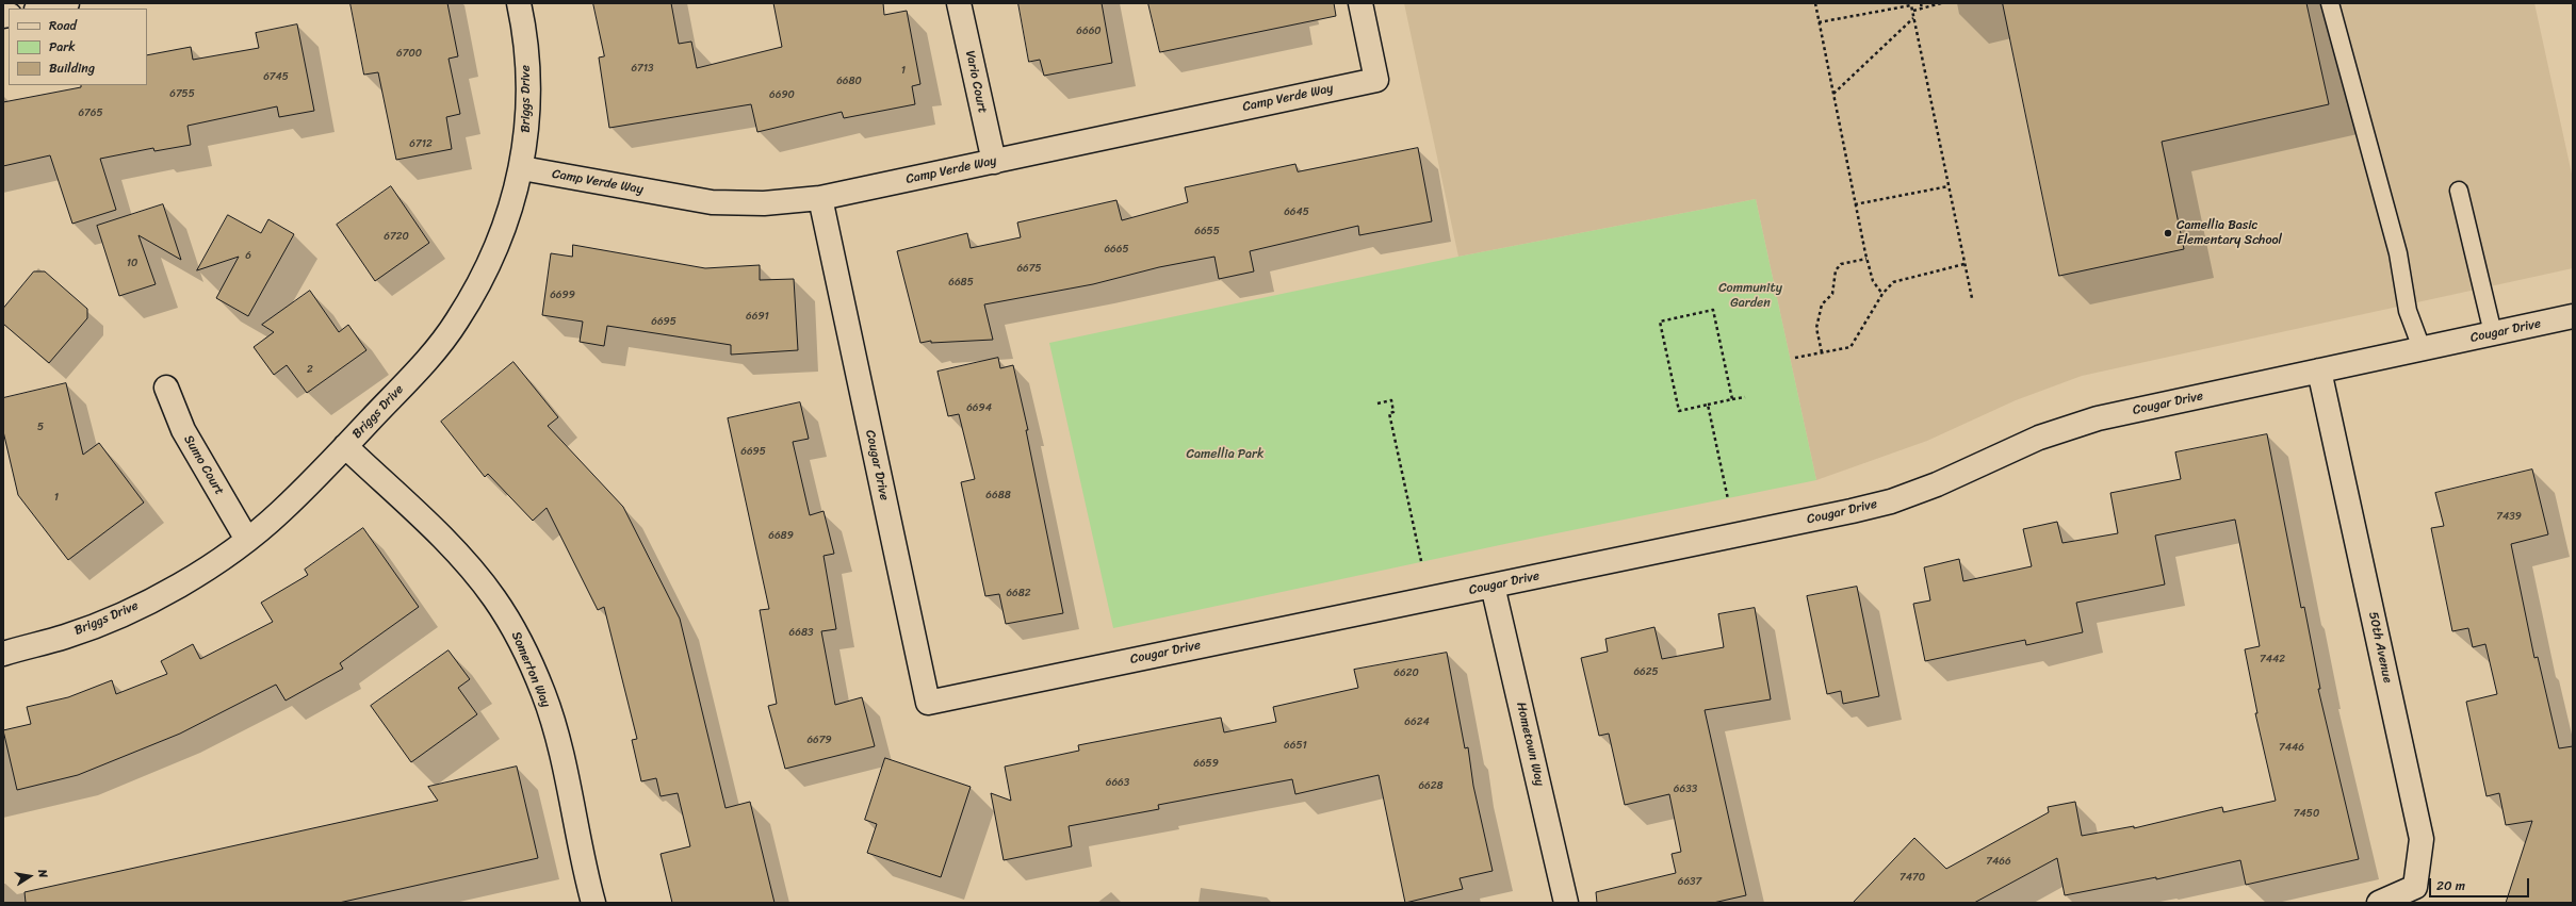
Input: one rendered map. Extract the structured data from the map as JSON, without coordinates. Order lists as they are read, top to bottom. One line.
{"streets":{"street":["Vario Court","Camp Verde Way","Briggs Drive","Cougar Drive","Sumo Court","50th Avenue","Somerton Way","Hometown Way"]},"crossings":[["Vario Court","Camp Verde Way"],["Camp Verde Way","Briggs Drive"],["Camp Verde Way","Cougar Drive"],["Briggs Drive","Sumo Court"],["Briggs Drive","Somerton Way"],["Cougar Drive","50th Avenue"],["Cougar Drive","Hometown Way"]],"parks":["Community Garden","Camellia Park"],"places":["Camellia Basic Elementary School"],"house_numbers":["6660","6700","6713","1","6745","6680","6755","6690","6765","6712","6645","6655","6720","6665","6","10","6675","6685","6699","6691","6695","2","6694","5","6695","6688","1","7439","6689","6682","6683","7442","6625","6620","6624","6679","6651","7446","6659","6663","6628","6633","7450","7466","7470","6637"],"legend":["Road","Park","Building"],"scale_bar":"20 m","north":"right"}
